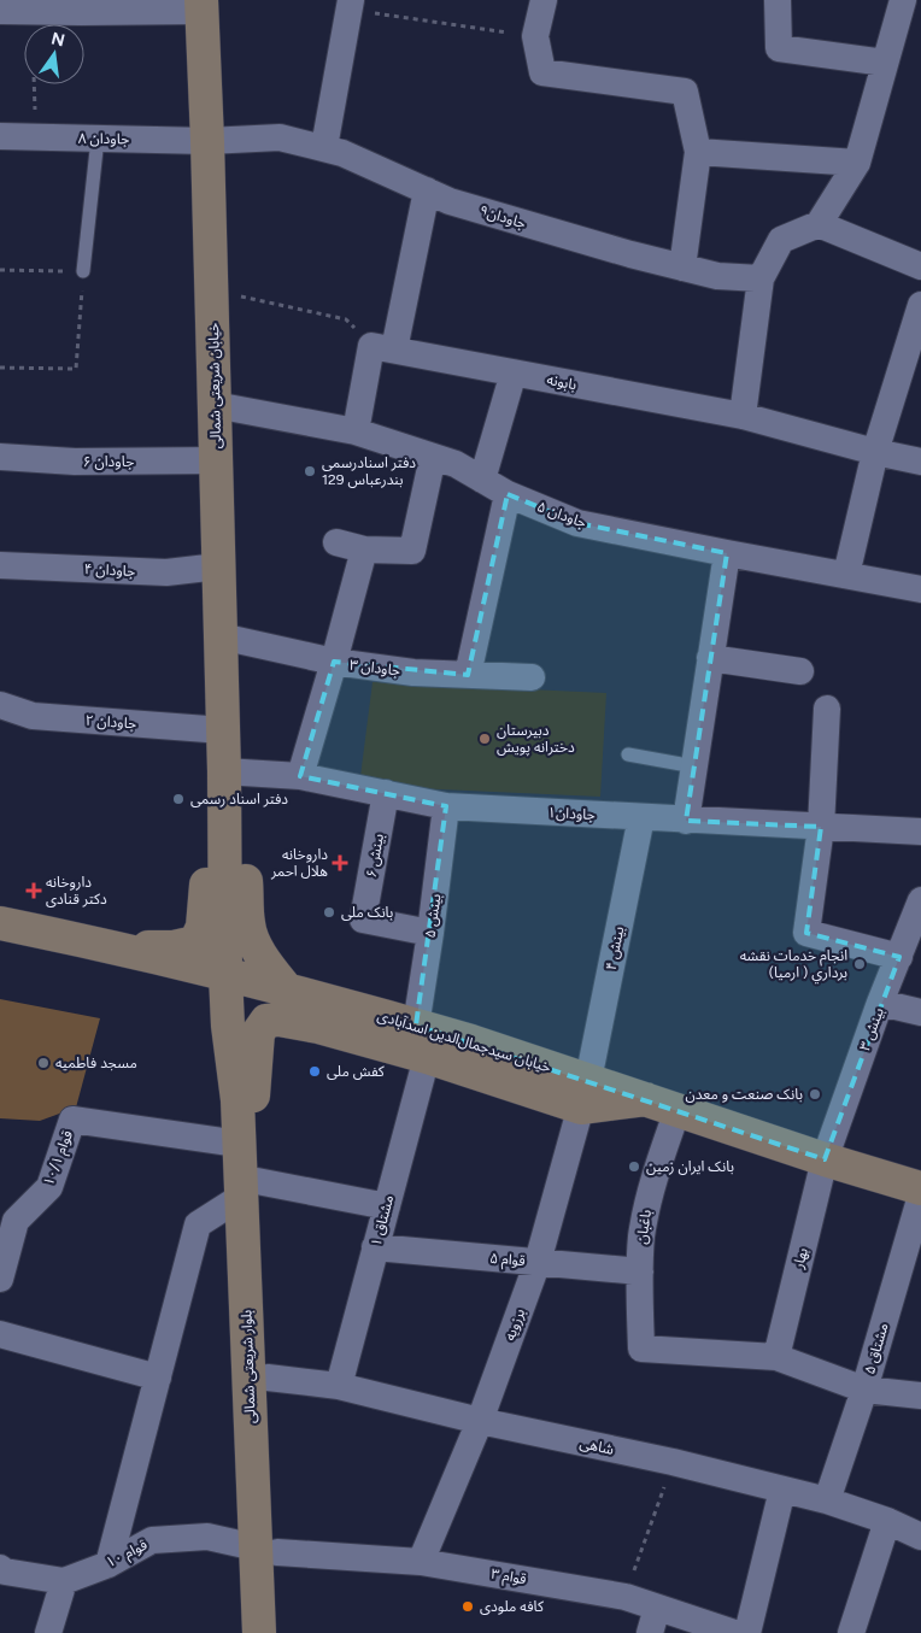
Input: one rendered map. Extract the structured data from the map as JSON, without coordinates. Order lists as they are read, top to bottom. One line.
{"streets":{"main road":["خیابان شریعتی شمالی","خیابان سیدجمال‌الدین اسدآبادی","بلوار شریعتی شمالی"],"street":["جاودان ۸","جاودان۹","بابونه","جاودان ۶","جاودان ۵","جاودان ۴","جاودان ۳","جاودان ۲","جاودان۱","بینش ۶","بینش ۵","بینش ۴","بینش ۳","قوام ۱۰/۱","مشتاق ۱","باغبان","بهار","قوام ۵","برزویه","مشتاق ۵","شاهی","قوام ۱۰","قوام ۳"]},"crossings":[["جاودان ۸","جاودان۹"],["جاودان ۸","خیابان شریعتی شمالی"],["جاودان۹","خیابان شریعتی شمالی"],["خیابان شریعتی شمالی","جاودان ۶"],["خیابان شریعتی شمالی","جاودان ۵"],["خیابان شریعتی شمالی","جاودان ۴"],["خیابان شریعتی شمالی","جاودان ۳"],["خیابان شریعتی شمالی","جاودان ۲"],["خیابان شریعتی شمالی","جاودان۱"],["خیابان شریعتی شمالی","خیابان سیدجمال‌الدین اسدآبادی"],["خیابان شریعتی شمالی","بلوار شریعتی شمالی"],["جاودان۱","بینش ۶"],["جاودان۱","بینش ۵"],["جاودان۱","بینش ۴"],["بینش ۶","بینش ۵"],["بینش ۵","خیابان سیدجمال‌الدین اسدآبادی"],["بینش ۴","خیابان سیدجمال‌الدین اسدآبادی"],["بینش ۴","برزویه"],["بینش ۳","خیابان سیدجمال‌الدین اسدآبادی"],["بینش ۳","بهار"],["خیابان سیدجمال‌الدین اسدآبادی","باغبان"],["خیابان سیدجمال‌الدین اسدآبادی","بهار"],["خیابان سیدجمال‌الدین اسدآبادی","برزویه"],["قوام ۱۰/۱","بلوار شریعتی شمالی"],["مشتاق ۱","قوام ۵"],["مشتاق ۱","شاهی"],["باغبان","بهار"],["باغبان","قوام ۵"],["قوام ۵","برزویه"],["برزویه","شاهی"],["برزویه","قوام ۳"],["مشتاق ۵","شاهی"],["بلوار شریعتی شمالی","شاهی"],["بلوار شریعتی شمالی","قوام ۱۰"],["بلوار شریعتی شمالی","قوام ۳"],["قوام ۱۰","قوام ۳"]],"places":{"other":["دفتر اسنادرسمی 129 بندرعباس","دبیرستان دخترانه پویش","دفتر اسناد رسمی","بانک ملی","انجام خدمات نقشه برداري ( ارميا)","مسجد فاطمیه","کفش ملی","بانک صنعت و معدن","بانک ایران زمین","کافه ملودی"],"health":["داروخانه هلال احمر","داروخانه دکتر قنادی"]},"north":"top"}
